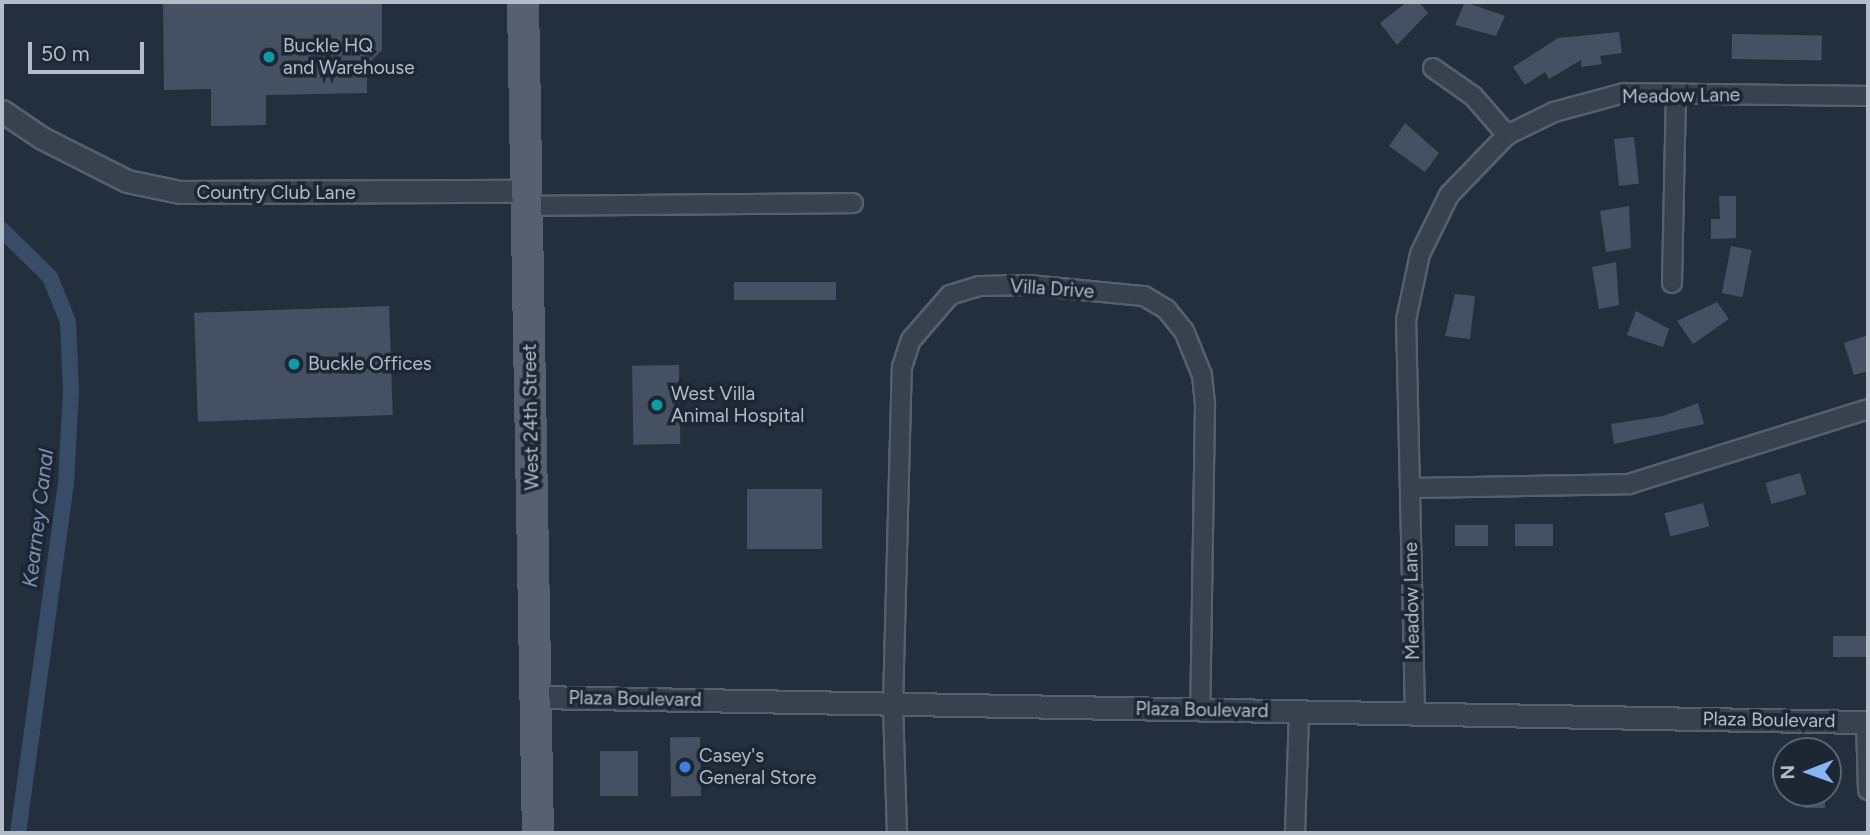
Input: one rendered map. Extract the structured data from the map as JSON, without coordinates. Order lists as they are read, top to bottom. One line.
{"streets":{"main road":["West 24th Street"],"street":["Meadow Lane","Country Club Lane","Villa Drive","Plaza Boulevard"]},"crossings":[["Meadow Lane","Plaza Boulevard"],["Country Club Lane","West 24th Street"],["Villa Drive","Plaza Boulevard"],["West 24th Street","Plaza Boulevard"]],"water":["Kearney Canal"],"places":["Buckle HQ and Warehouse","Buckle Offices","West Villa Animal Hospital","Casey's General Store"],"scale_bar":"50 m","north":"left"}
